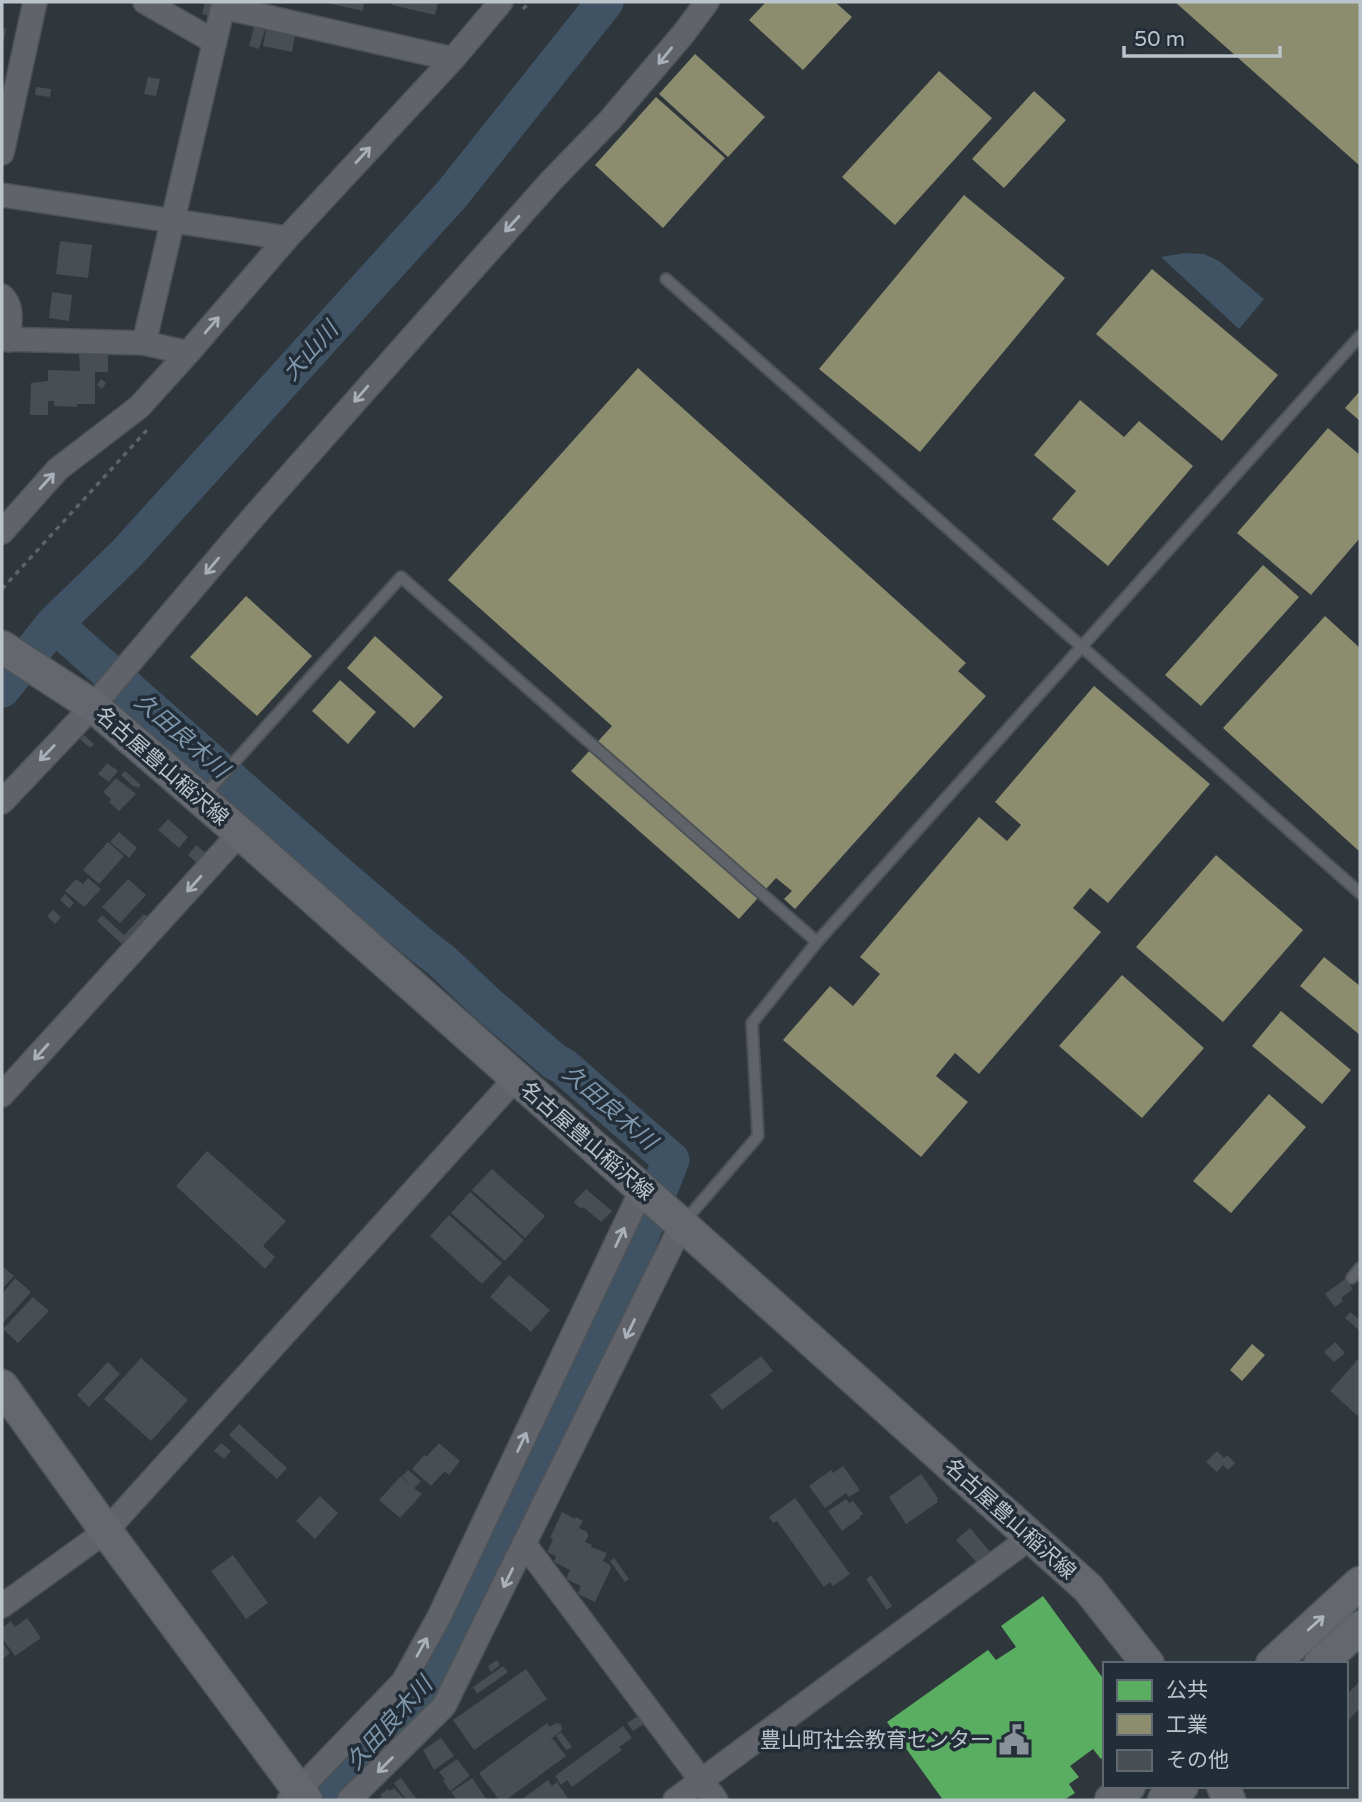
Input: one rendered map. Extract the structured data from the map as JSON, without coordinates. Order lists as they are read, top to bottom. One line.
{"streets":{"main road":["名古屋豊山稲沢線"]},"water":["大山川","久田良木川"],"places":{"public building":["豊山町社会教育センター"]},"legend":["公共","工業","その他"],"scale_bar":"50 m"}
